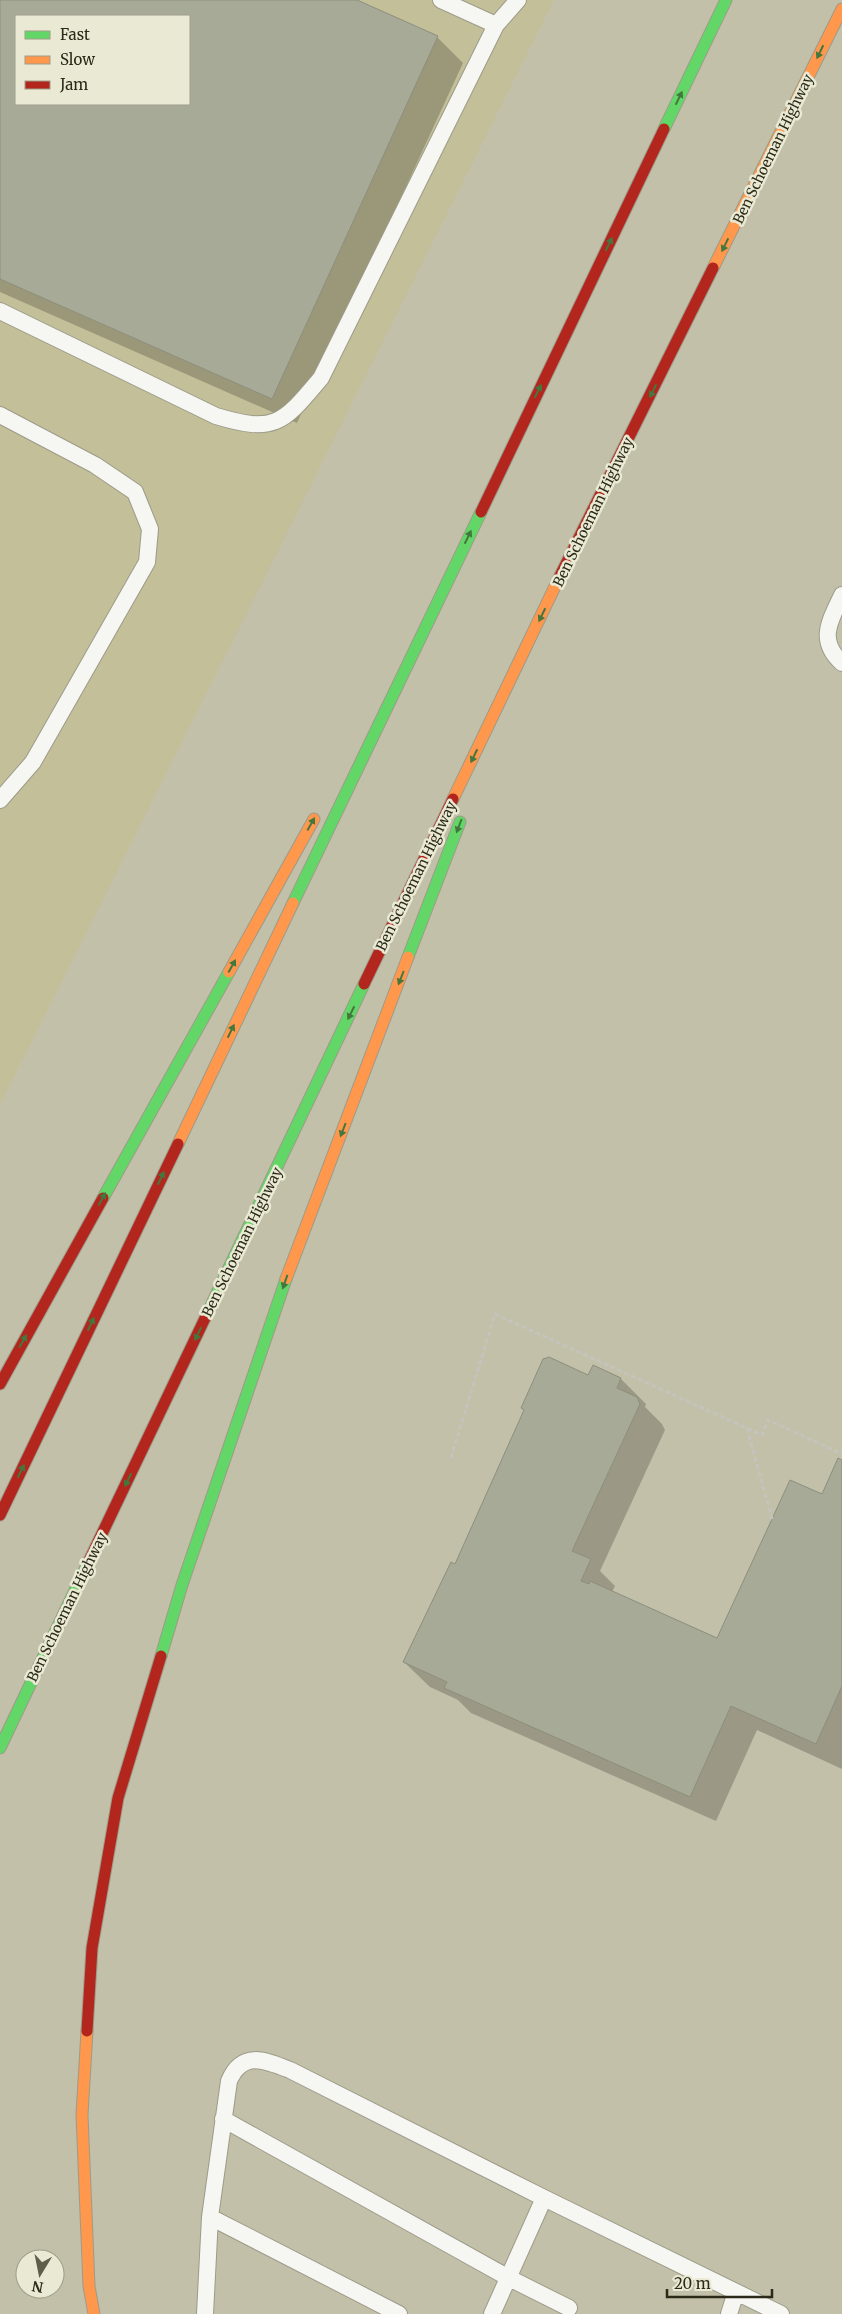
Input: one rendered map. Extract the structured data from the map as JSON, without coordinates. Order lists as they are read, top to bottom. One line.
{"streets":{"highway":["Ben Schoeman Highway"]},"legend":["Fast","Slow","Jam"],"scale_bar":"20 m","north":"bottom"}
